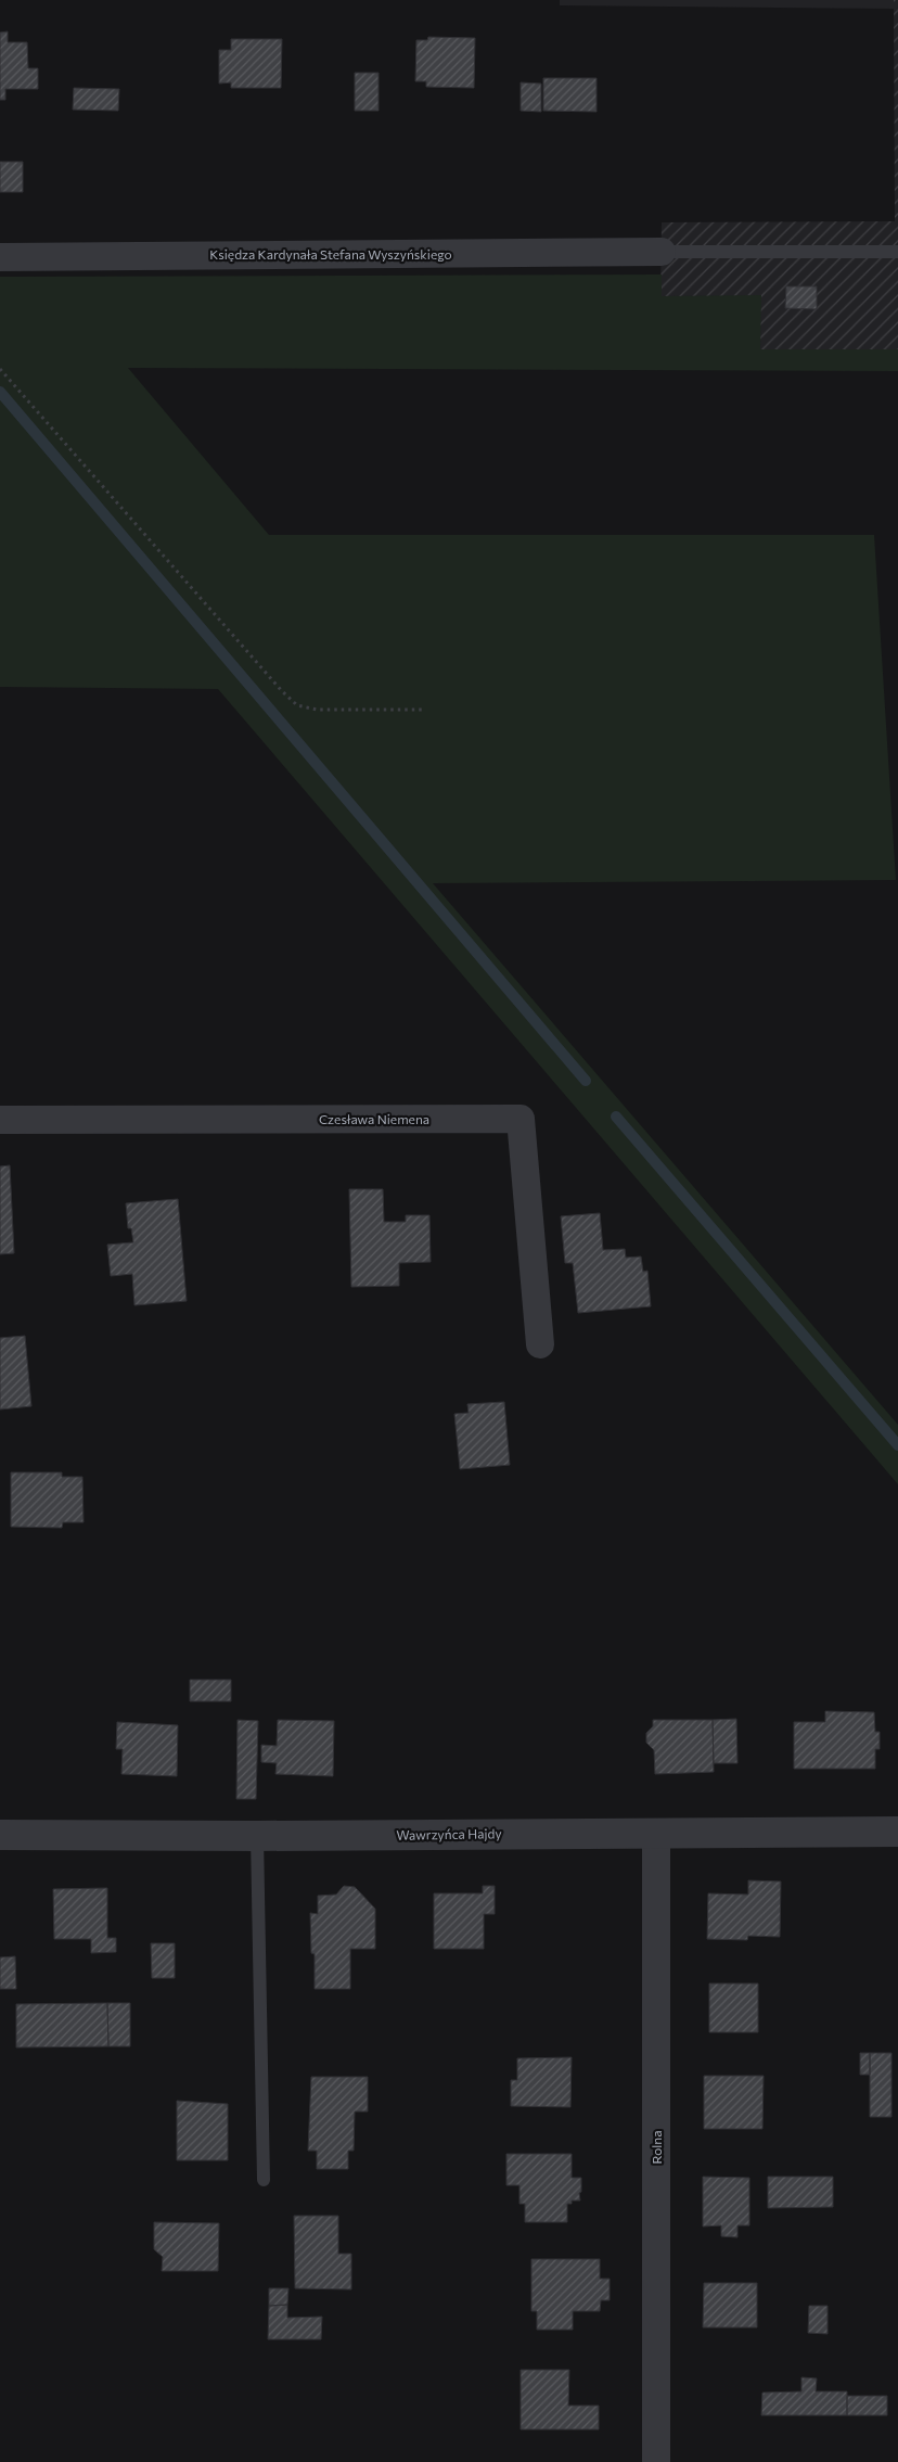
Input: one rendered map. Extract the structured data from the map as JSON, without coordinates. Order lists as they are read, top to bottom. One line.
{"streets":{"street":["Księdza Kardynała Stefana Wyszyńskiego","Czesława Niemena","Wawrzyńca Hajdy","Rolna"]},"crossings":[["Wawrzyńca Hajdy","Rolna"]]}
